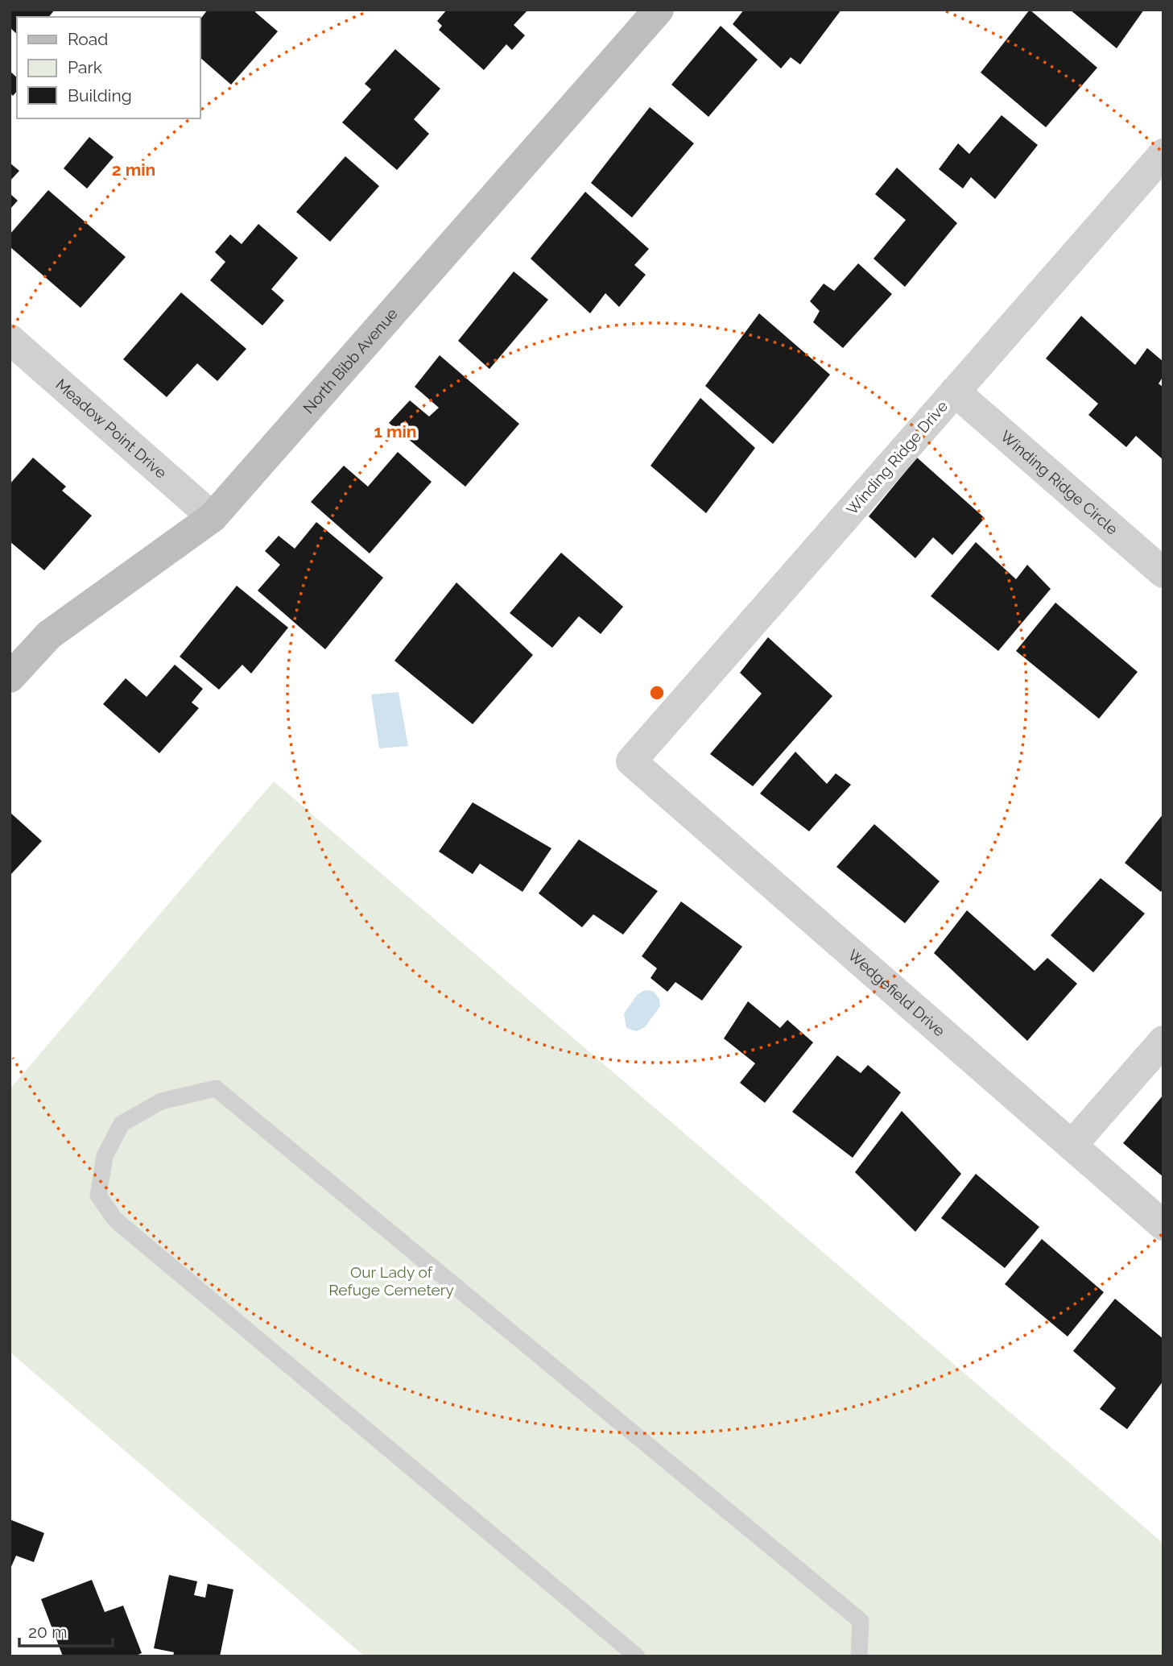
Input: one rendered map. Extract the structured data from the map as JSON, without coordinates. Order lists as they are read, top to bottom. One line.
{"streets":{"main road":["North Bibb Avenue"],"street":["Meadow Point Drive","Winding Ridge Drive","Winding Ridge Circle","Wedgefield Drive"]},"crossings":[["North Bibb Avenue","Meadow Point Drive"],["Winding Ridge Drive","Winding Ridge Circle"],["Winding Ridge Drive","Wedgefield Drive"]],"parks":["Our Lady of Refuge Cemetery"],"legend":["Road","Park","Building"],"scale_bar":"20 m","rings":["2 min","1 min"]}
